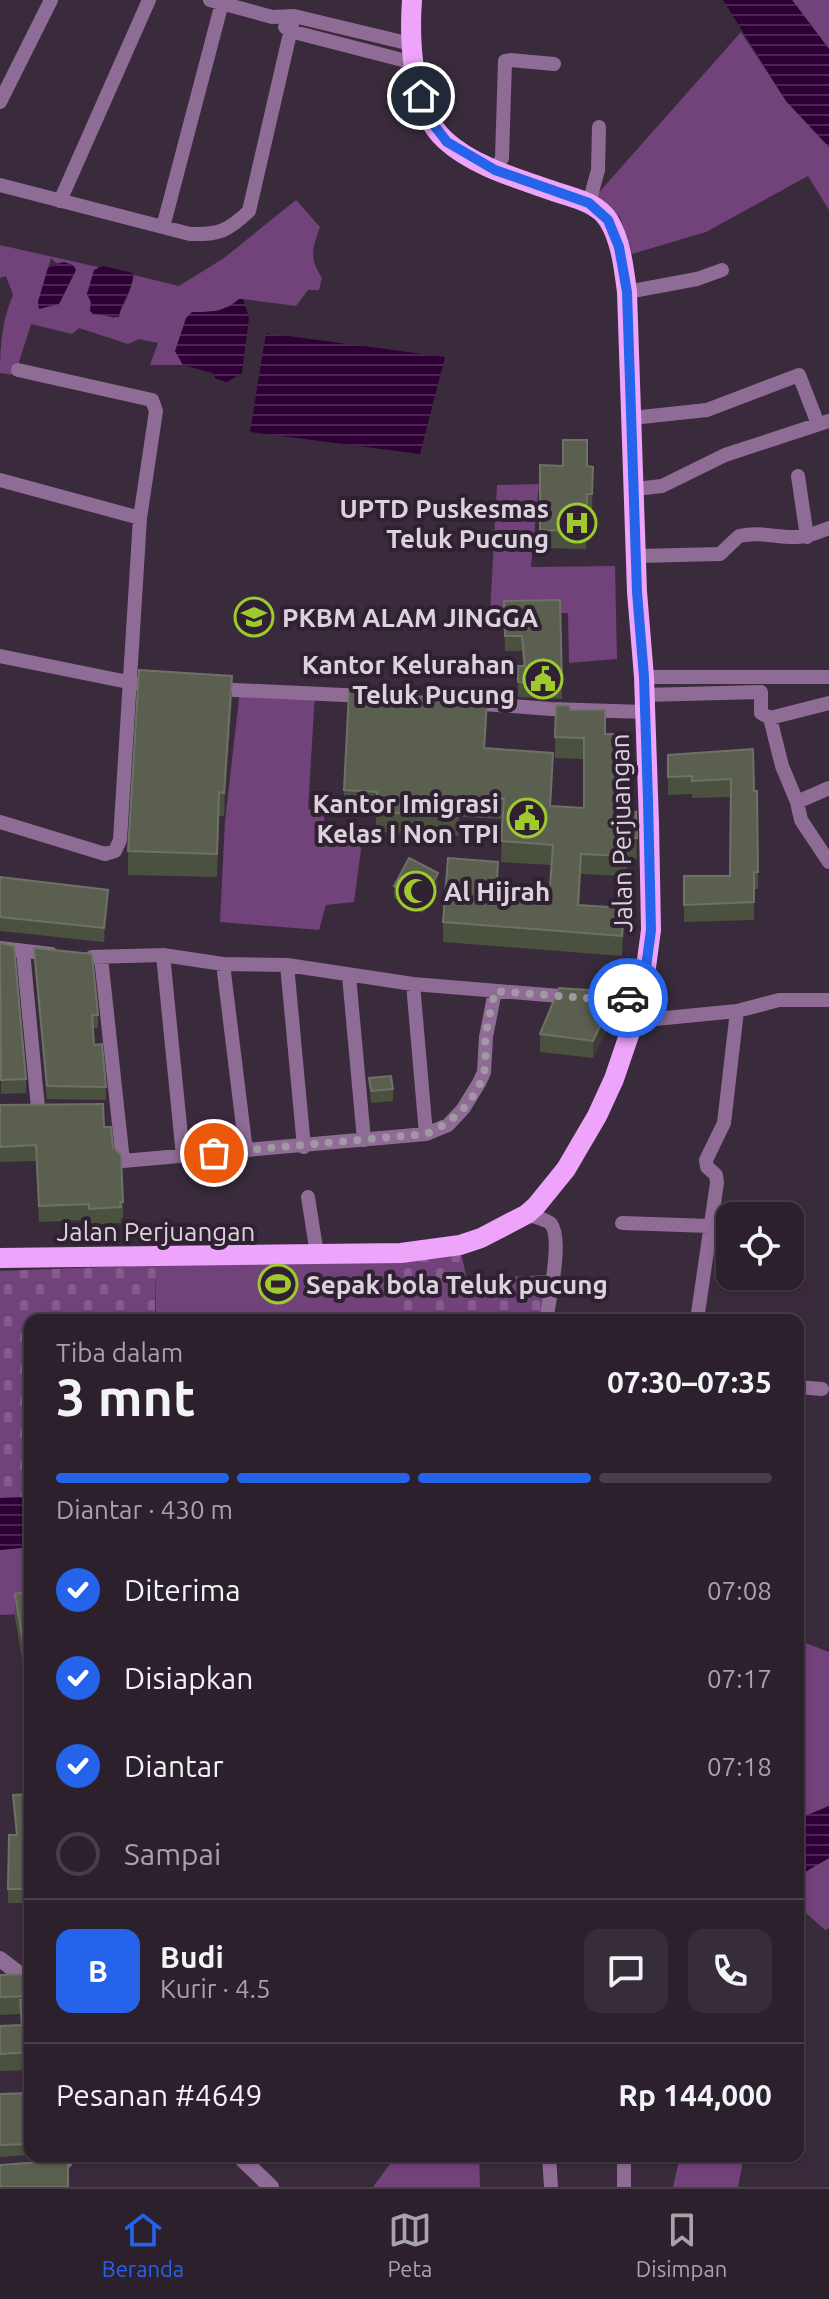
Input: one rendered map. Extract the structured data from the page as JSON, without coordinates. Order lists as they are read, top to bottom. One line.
{"streets":{"main road":["Jalan Perjuangan"]},"places":{"hospital":["UPTD Puskesmas Teluk Pucung"],"school or university":["PKBM ALAM JINGGA"],"public building":["Kantor Kelurahan Teluk Pucung","Kantor Imigrasi Kelas I Non TPI"],"mosque":["Al Hijrah"],"sports":["Sepak bola Teluk pucung"]},"page":{"heading":["3 mnt","Tiba dalam","07:30–07:35"],"panel":["Budi","Kurir · 4.5","Pesanan #4649","Rp 144,000"],"bar":"Diantar · 430 m","list":[["Diterima","07:08"],["Disiapkan","07:17"],["Diantar","07:18"],"Sampai"],"round":"B","tabs":["Beranda","Peta","Disimpan"]}}
